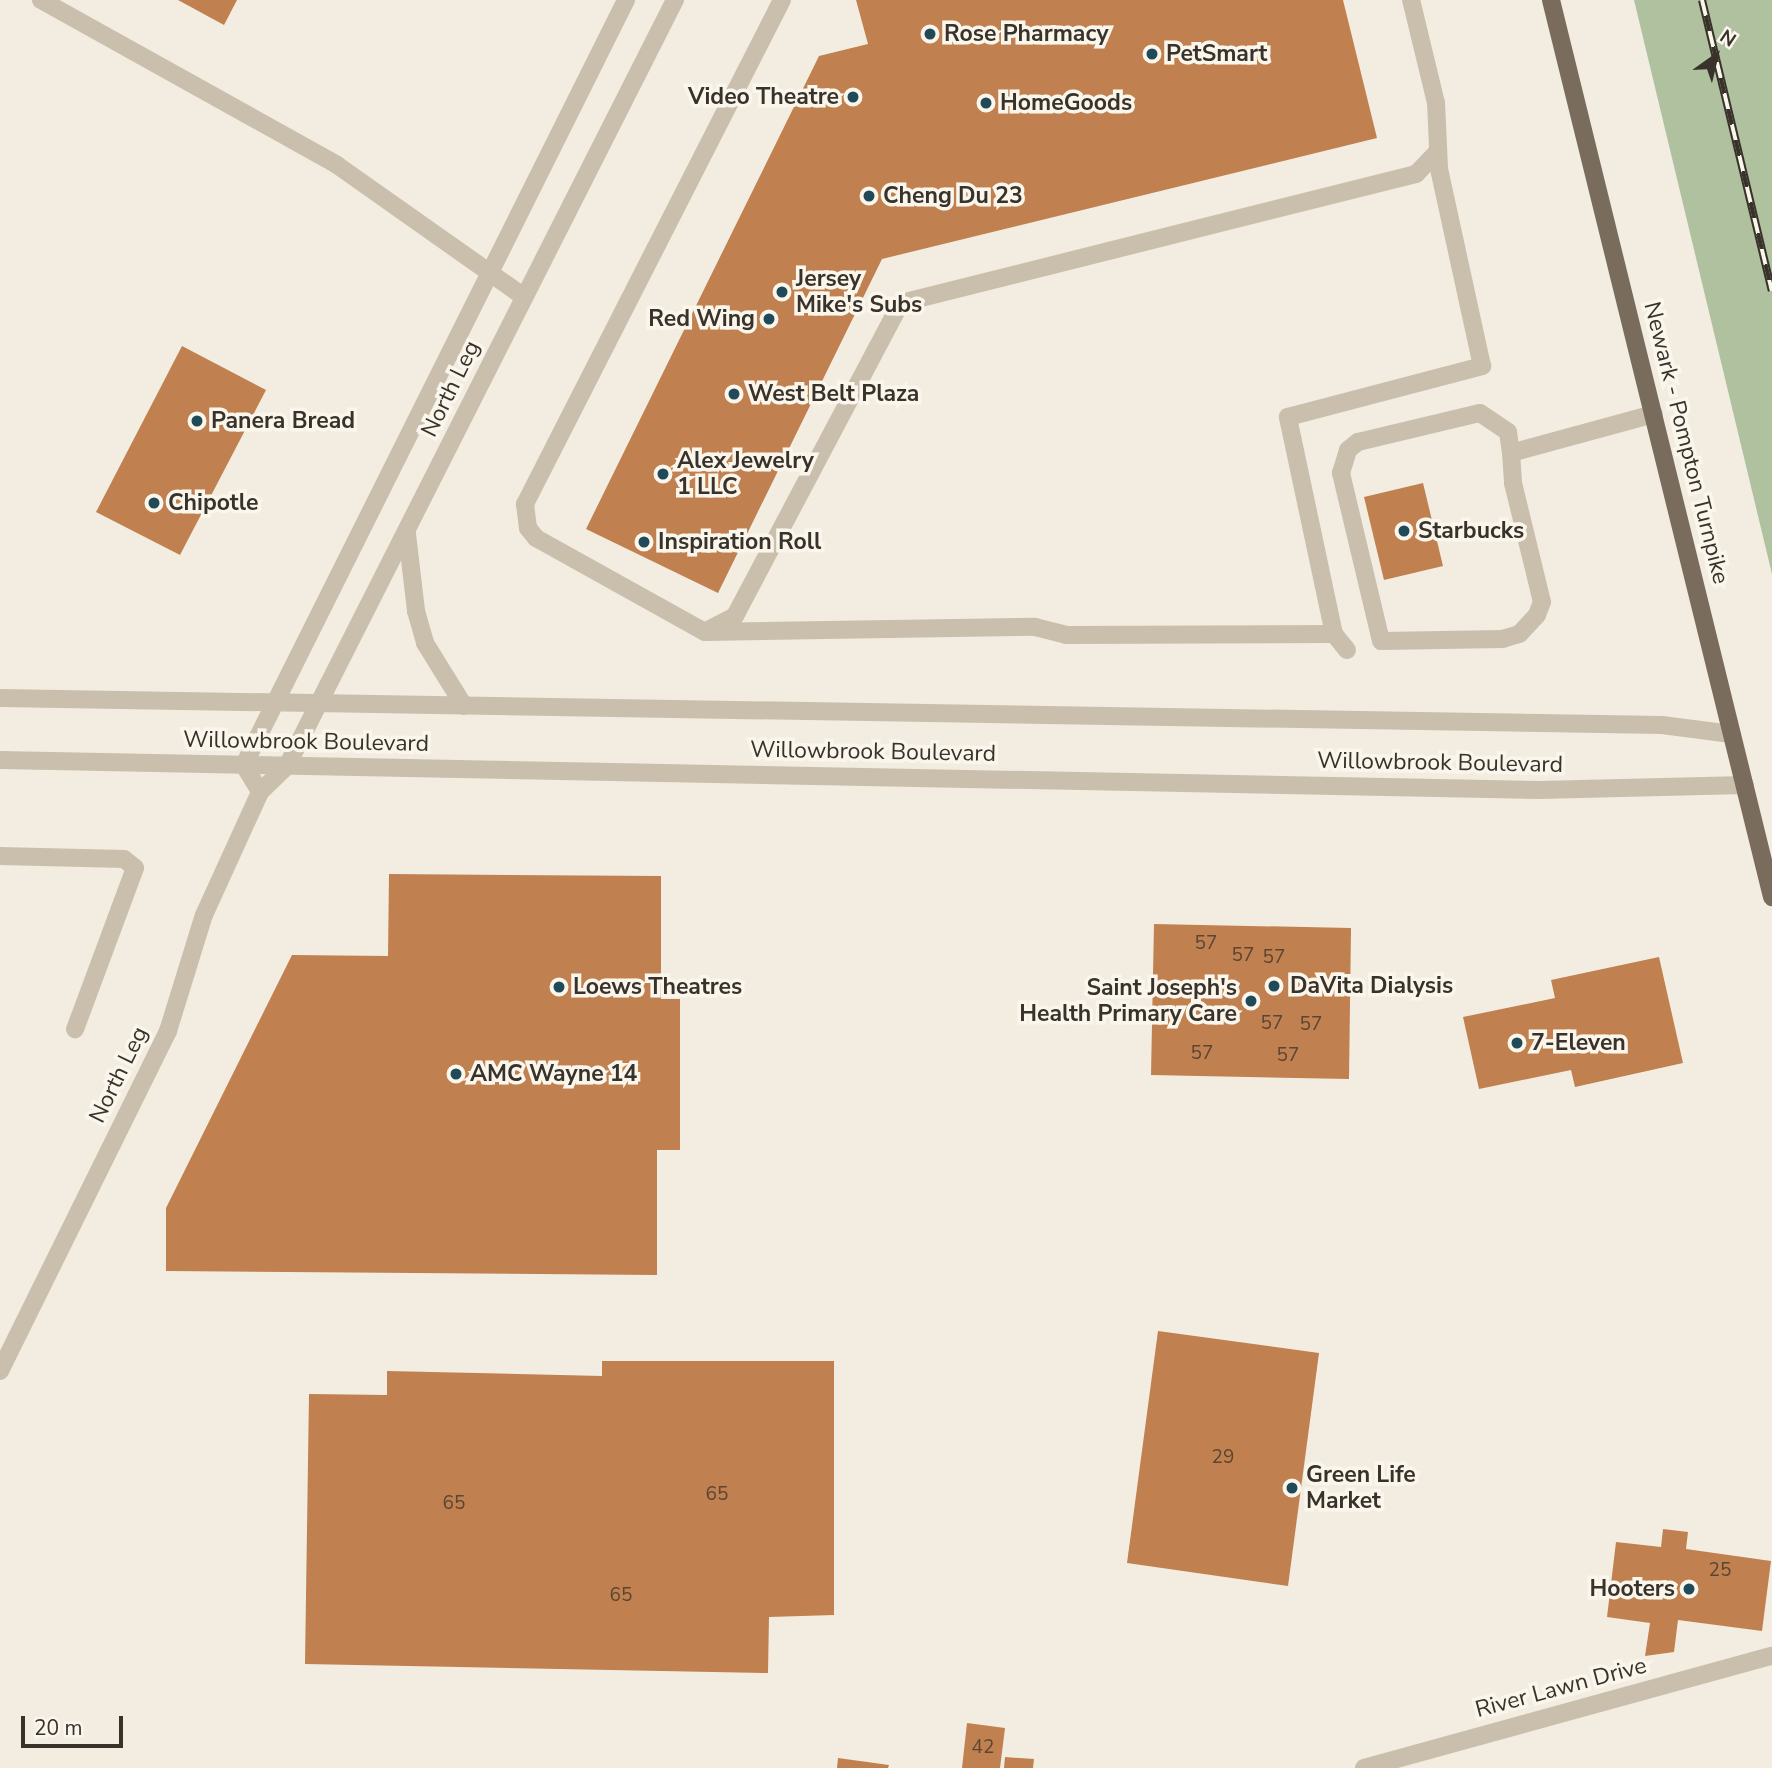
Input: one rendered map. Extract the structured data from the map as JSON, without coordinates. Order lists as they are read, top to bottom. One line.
{"streets":{"main road":["Newark - Pompton Turnpike"],"street":["North Leg","Willowbrook Boulevard","River Lawn Drive"]},"crossings":[["North Leg","Willowbrook Boulevard"],["Newark - Pompton Turnpike","Willowbrook Boulevard"]],"places":["Rose Pharmacy","PetSmart","Video Theatre","HomeGoods","Cheng Du 23","Jersey Mike's Subs","Red Wing","West Belt Plaza","Panera Bread","Alex Jewelry 1 LLC","Chipotle","Starbucks","Inspiration Roll","DaVita Dialysis","Loews Theatres","Saint Joseph's Health Primary Care","7-Eleven","AMC Wayne 14","Green Life Market","Hooters"],"house_numbers":["57","57","57","57","57","57","57","29","65","65","25","65","42"],"scale_bar":"20 m","north":"top right"}
